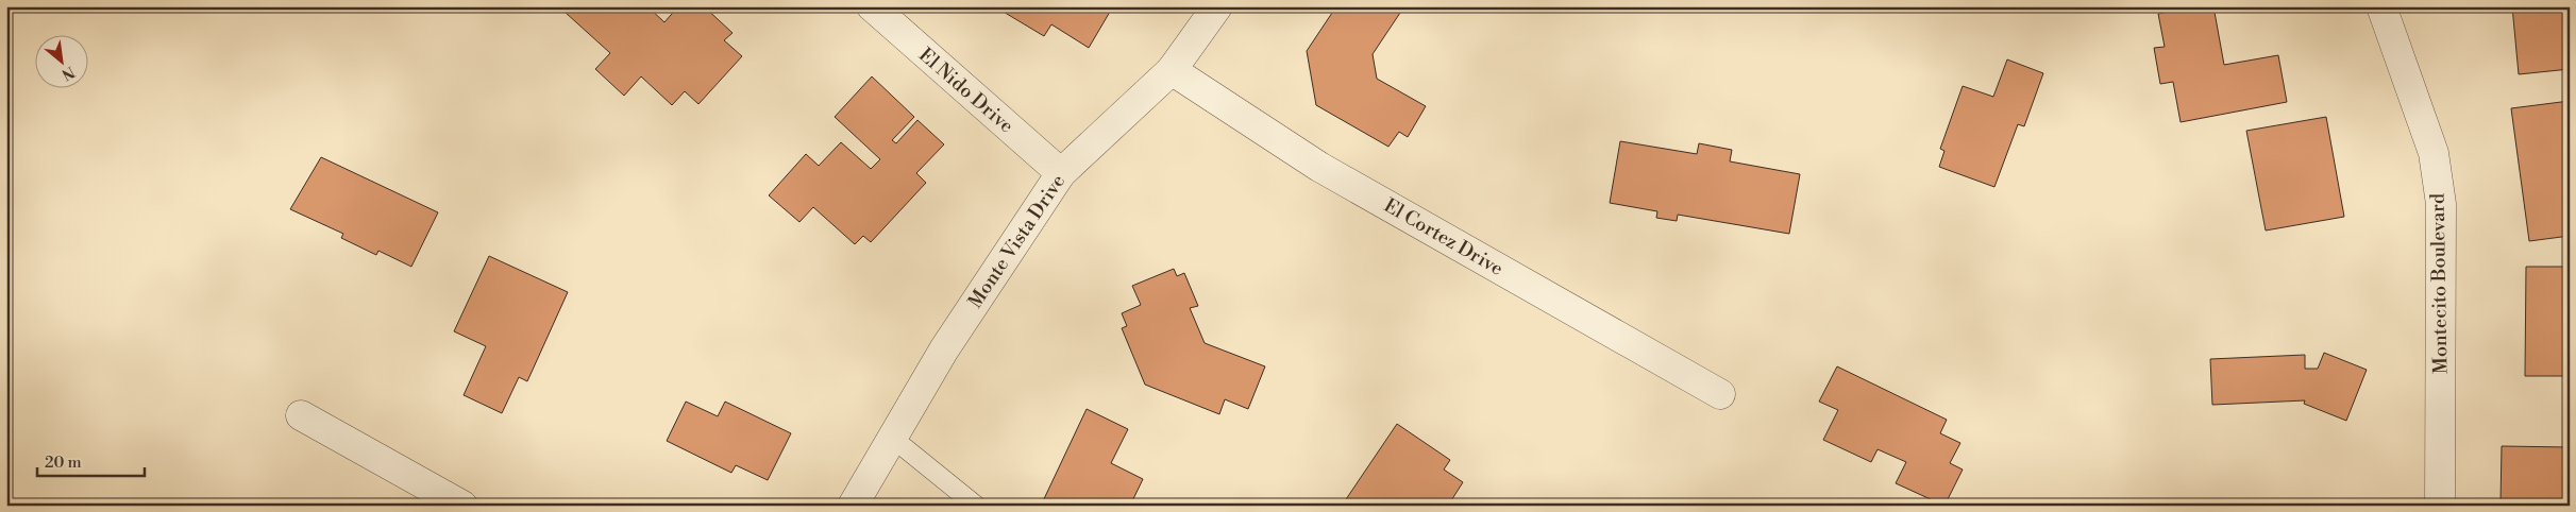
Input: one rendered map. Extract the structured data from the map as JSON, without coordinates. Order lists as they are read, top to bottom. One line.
{"streets":{"street":["El Nido Drive","El Cortez Drive","Monte Vista Drive","Montecito Boulevard"]},"crossings":[["El Nido Drive","Monte Vista Drive"],["El Cortez Drive","Monte Vista Drive"]],"scale_bar":"20 m","north":"bottom right"}
